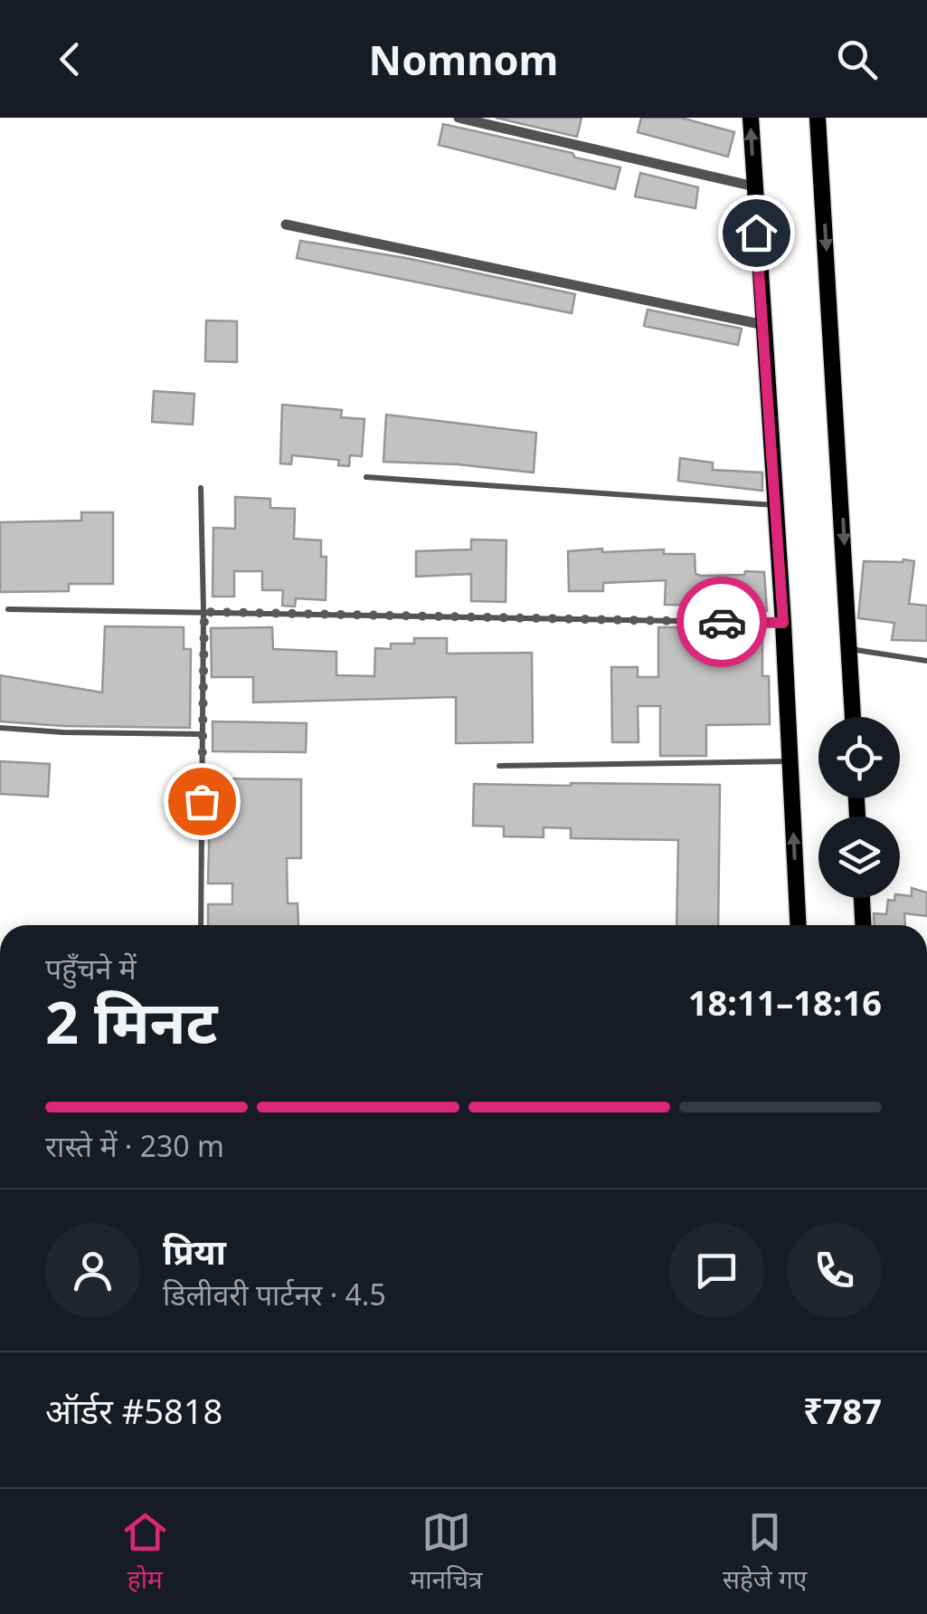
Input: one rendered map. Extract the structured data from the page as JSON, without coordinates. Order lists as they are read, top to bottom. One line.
{"page":{"header":"Nomnom","heading":["2 मिनट","पहुँचने में","18:11–18:16"],"panel":["प्रिया","डिलीवरी पार्टनर · 4.5","ऑर्डर #5818","₹787"],"bar":"रास्ते में · 230 m","tabs":["होम","मानचित्र","सहेजे गए"]}}
